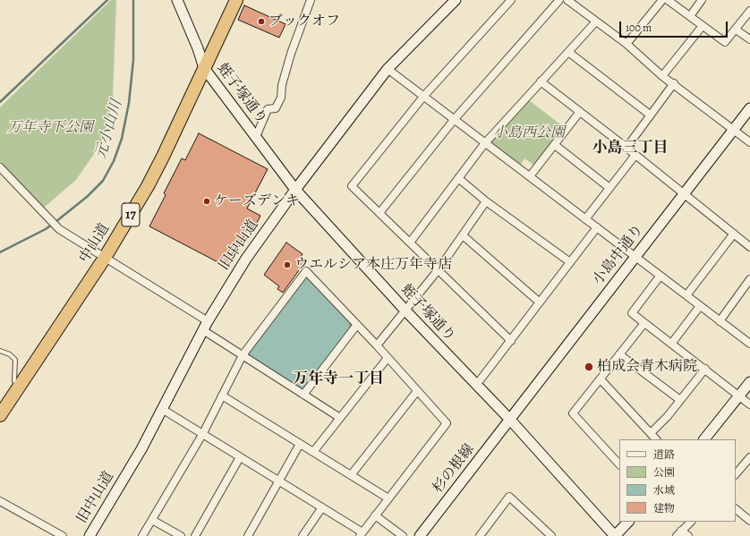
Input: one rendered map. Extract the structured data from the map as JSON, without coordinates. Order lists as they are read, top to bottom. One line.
{"streets":{"highway":["17","中山道"],"street":["蛭子塚通り","旧中山道","小島中通り","杉の根線"]},"crossings":[["蛭子塚通り","中山道"],["蛭子塚通り","旧中山道"],["蛭子塚通り","小島中通り"],["蛭子塚通り","杉の根線"],["小島中通り","杉の根線"]],"districts":["小島三丁目","万年寺一丁目"],"water":["元小山川"],"parks":["万年寺下公園","小島西公園"],"places":["ブックオフ","ケーズデンキ","ウエルシア本庄万年寺店","柏成会青木病院"],"legend":["道路","公園","水域","建物"],"scale_bar":"100 m"}
